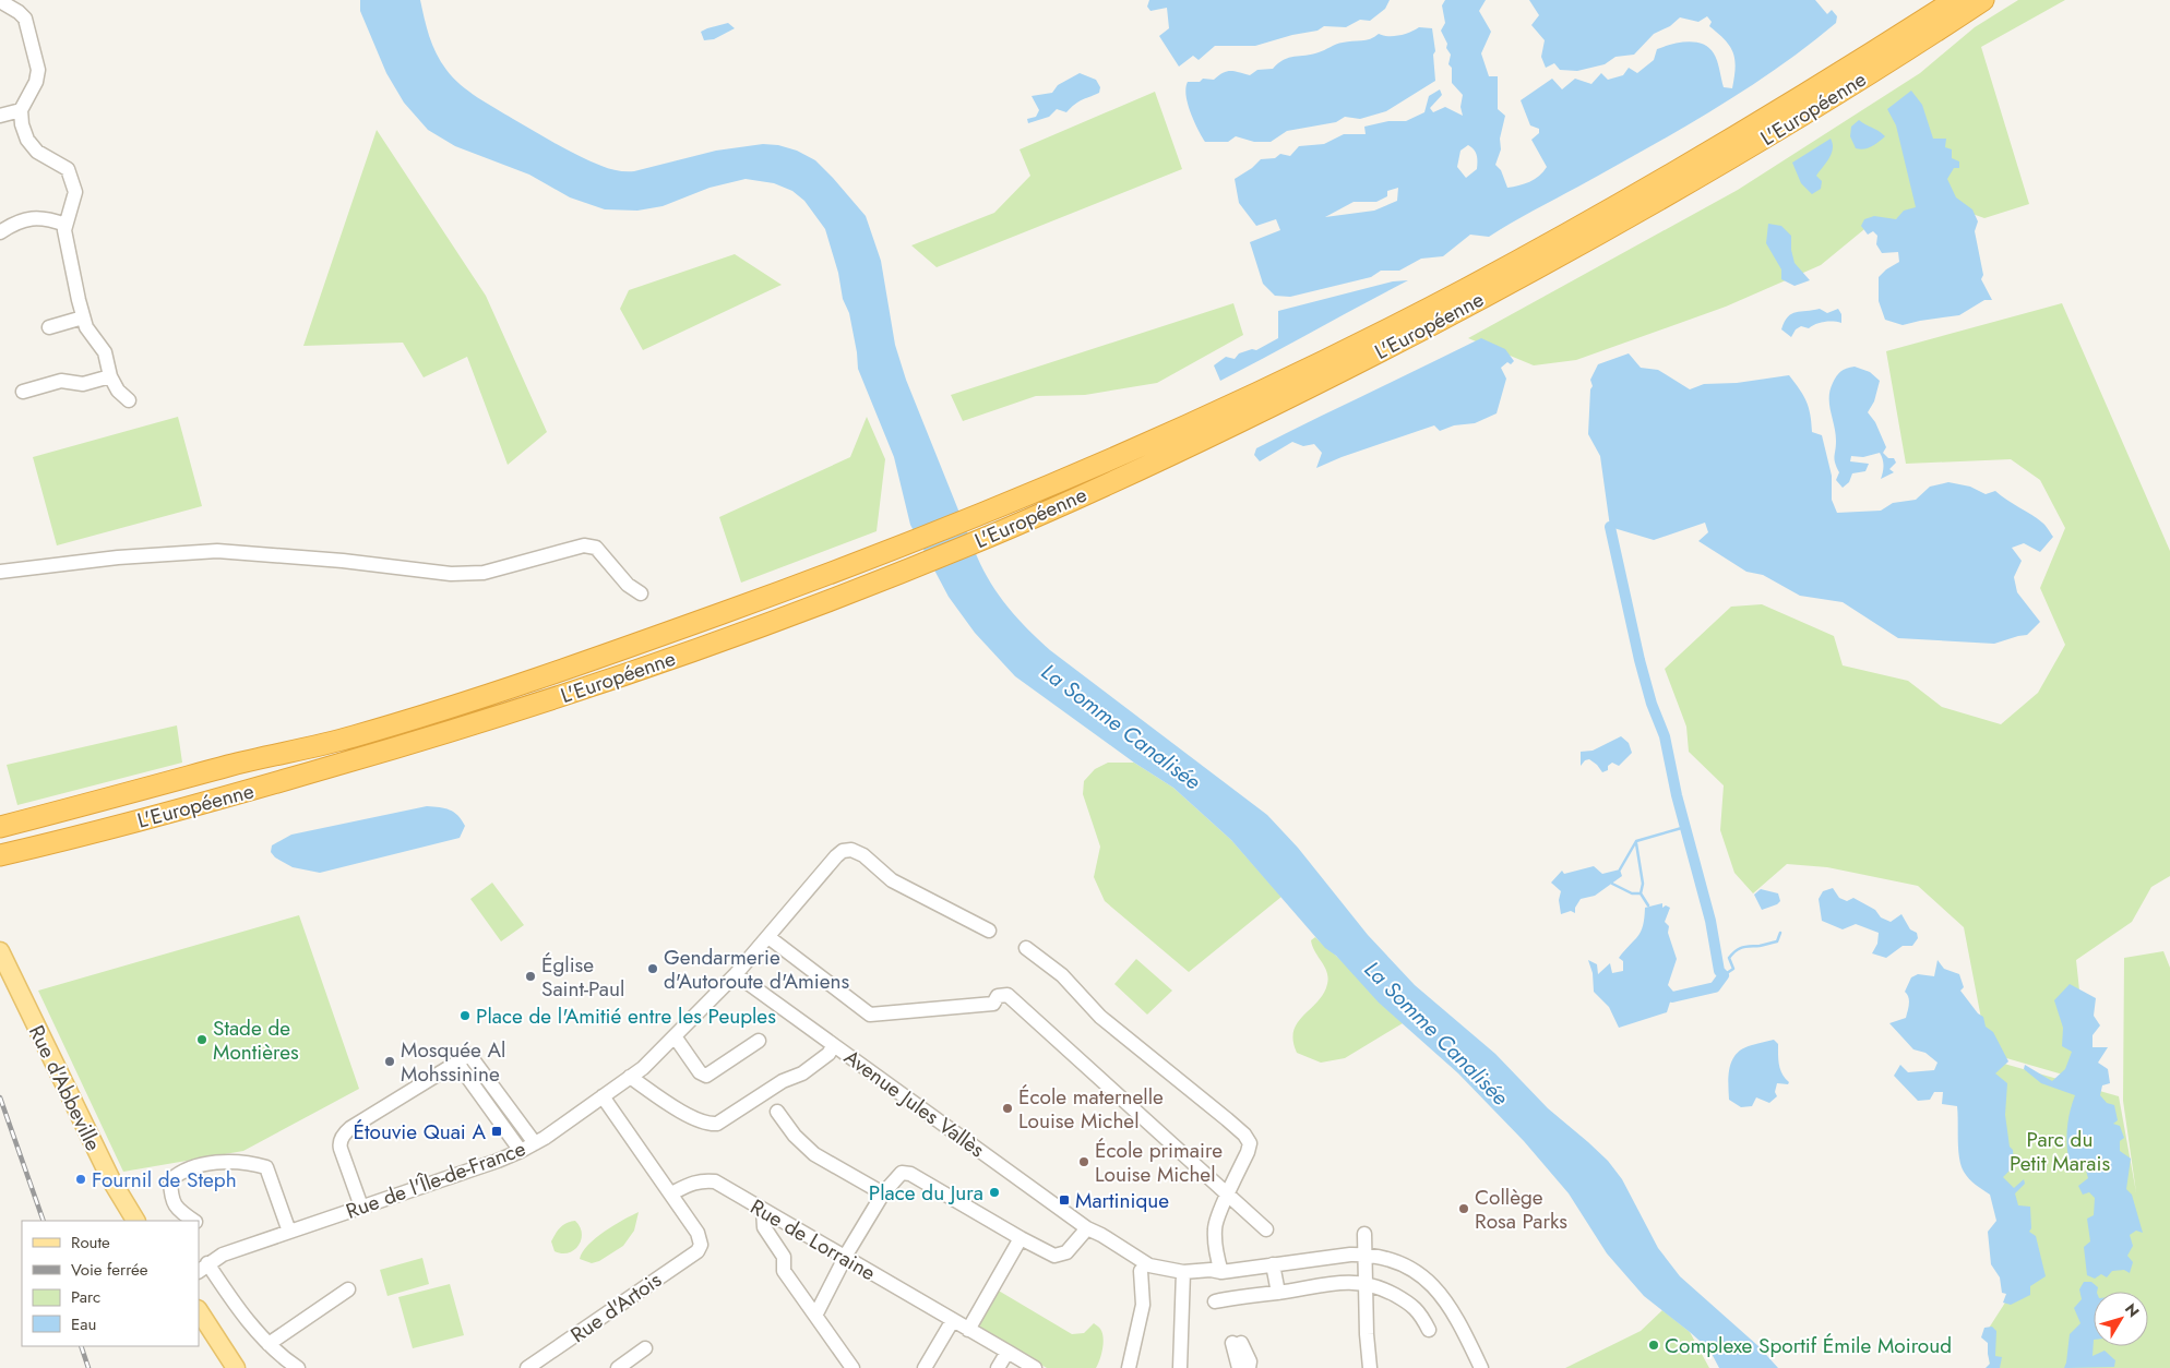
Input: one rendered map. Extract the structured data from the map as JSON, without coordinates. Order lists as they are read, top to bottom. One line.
{"streets":{"highway":["L'Européenne"],"main road":["Rue d'Abbeville"],"street":["Avenue Jules Vallès","Rue de l'Île-de-France","Rue de Lorraine","Rue d'Artois"]},"crossings":[["Avenue Jules Vallès","Rue de l'Île-de-France"],["Rue de Lorraine","Rue d'Artois"]],"water":["La Somme Canalisée"],"parks":["Parc du Petit Marais"],"places":{"other":["Gendarmerie d'Autoroute d'Amiens","Église Saint-Paul","Place de l'Amitié entre les Peuples","Stade de Montières","Mosquée Al Mohssinine","École maternelle Louise Michel","École primaire Louise Michel","Fournil de Steph","Place du Jura","Collège Rosa Parks","Complexe Sportif Émile Moiroud"],"transit":["Étouvie Quai A","Martinique"]},"legend":["Route","Voie ferrée","Parc","Eau"],"north":"top right"}
